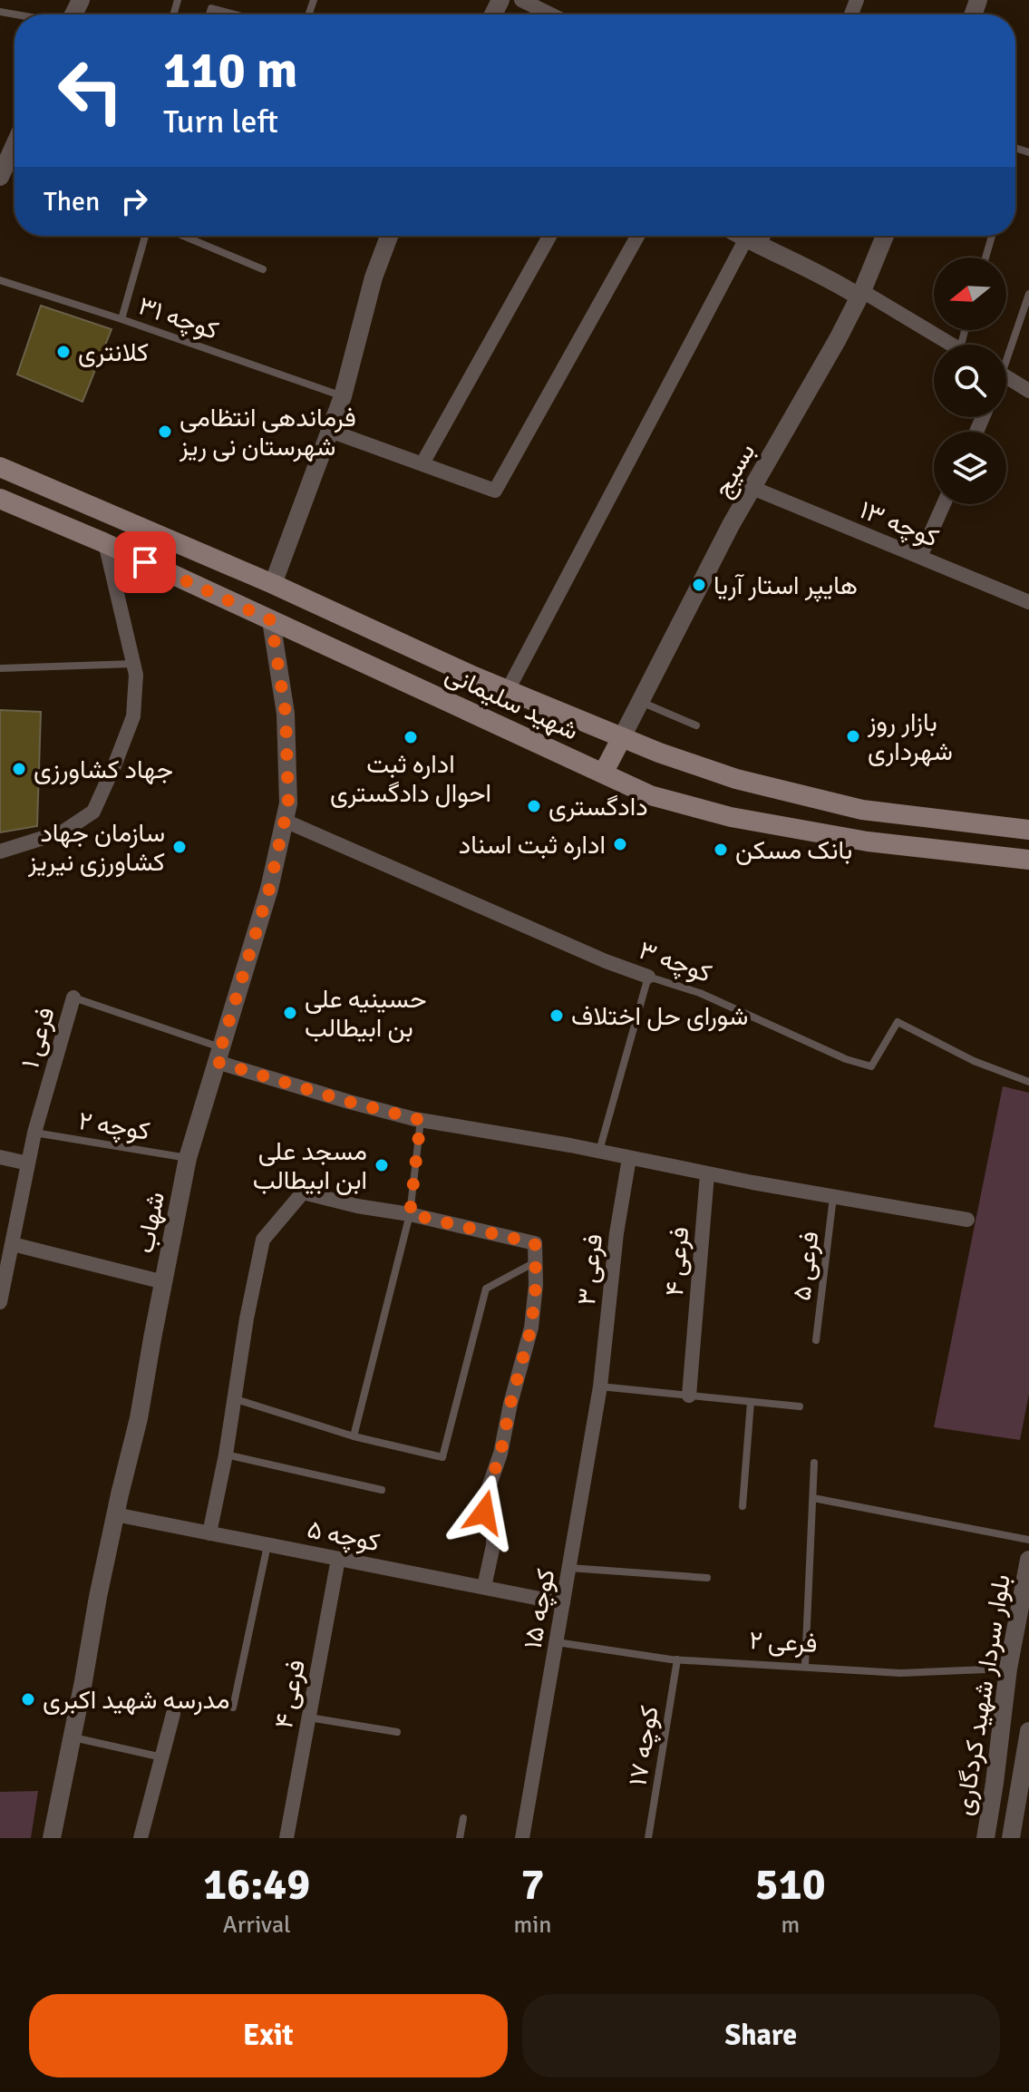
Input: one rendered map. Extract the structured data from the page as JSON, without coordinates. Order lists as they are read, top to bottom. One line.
{"streets":{"main road":["شهید سلیمانی"],"street":["بسیج","کوچه ۱۳","کوچه ۳","فرعی ۱","شهاب","فرعی ۴","فرعی ۳","کوچه ۵","کوچه ۱۵","بلوار سردار شهید کردگاری"],"lane":["کوچه ۳۱","کوچه ۲","فرعی ۵","فرعی ۲","کوچه ۱۷"]},"crossings":[["بسیج","کوچه ۱۳"],["بسیج","شهید سلیمانی"],["شهید سلیمانی","شهاب"],["کوچه ۳","شهاب"],["فرعی ۱","کوچه ۲"],["کوچه ۲","شهاب"],["شهاب","کوچه ۵"],["فرعی ۴","کوچه ۵"],["فرعی ۳","کوچه ۱۵"],["کوچه ۵","کوچه ۱۵"],["کوچه ۱۵","فرعی ۲"],["فرعی ۲","بلوار سردار شهید کردگاری"],["فرعی ۲","کوچه ۱۷"]],"places":["کلانتری","فرماندهی انتظامی شهرستان نی ریز","هایپر استار آریا","بازار روز شهرداری","اداره ثبت احوال دادگستری","جهاد کشاورزی","دادگستری","اداره ثبت اسناد","سازمان جهاد کشاورزی نیریز","بانک مسکن","حسینیه علی بن ابیطالب","شورای حل اختلاف","مسجد علی ابن ابیطالب","مدرسه شهید اکبری"],"north":"left","page":{"turn":["110 m","Turn left"],"then":"Then","eta":["16:49","Arrival","7","min","510","m"],"buttons":["Exit","Share"]}}
